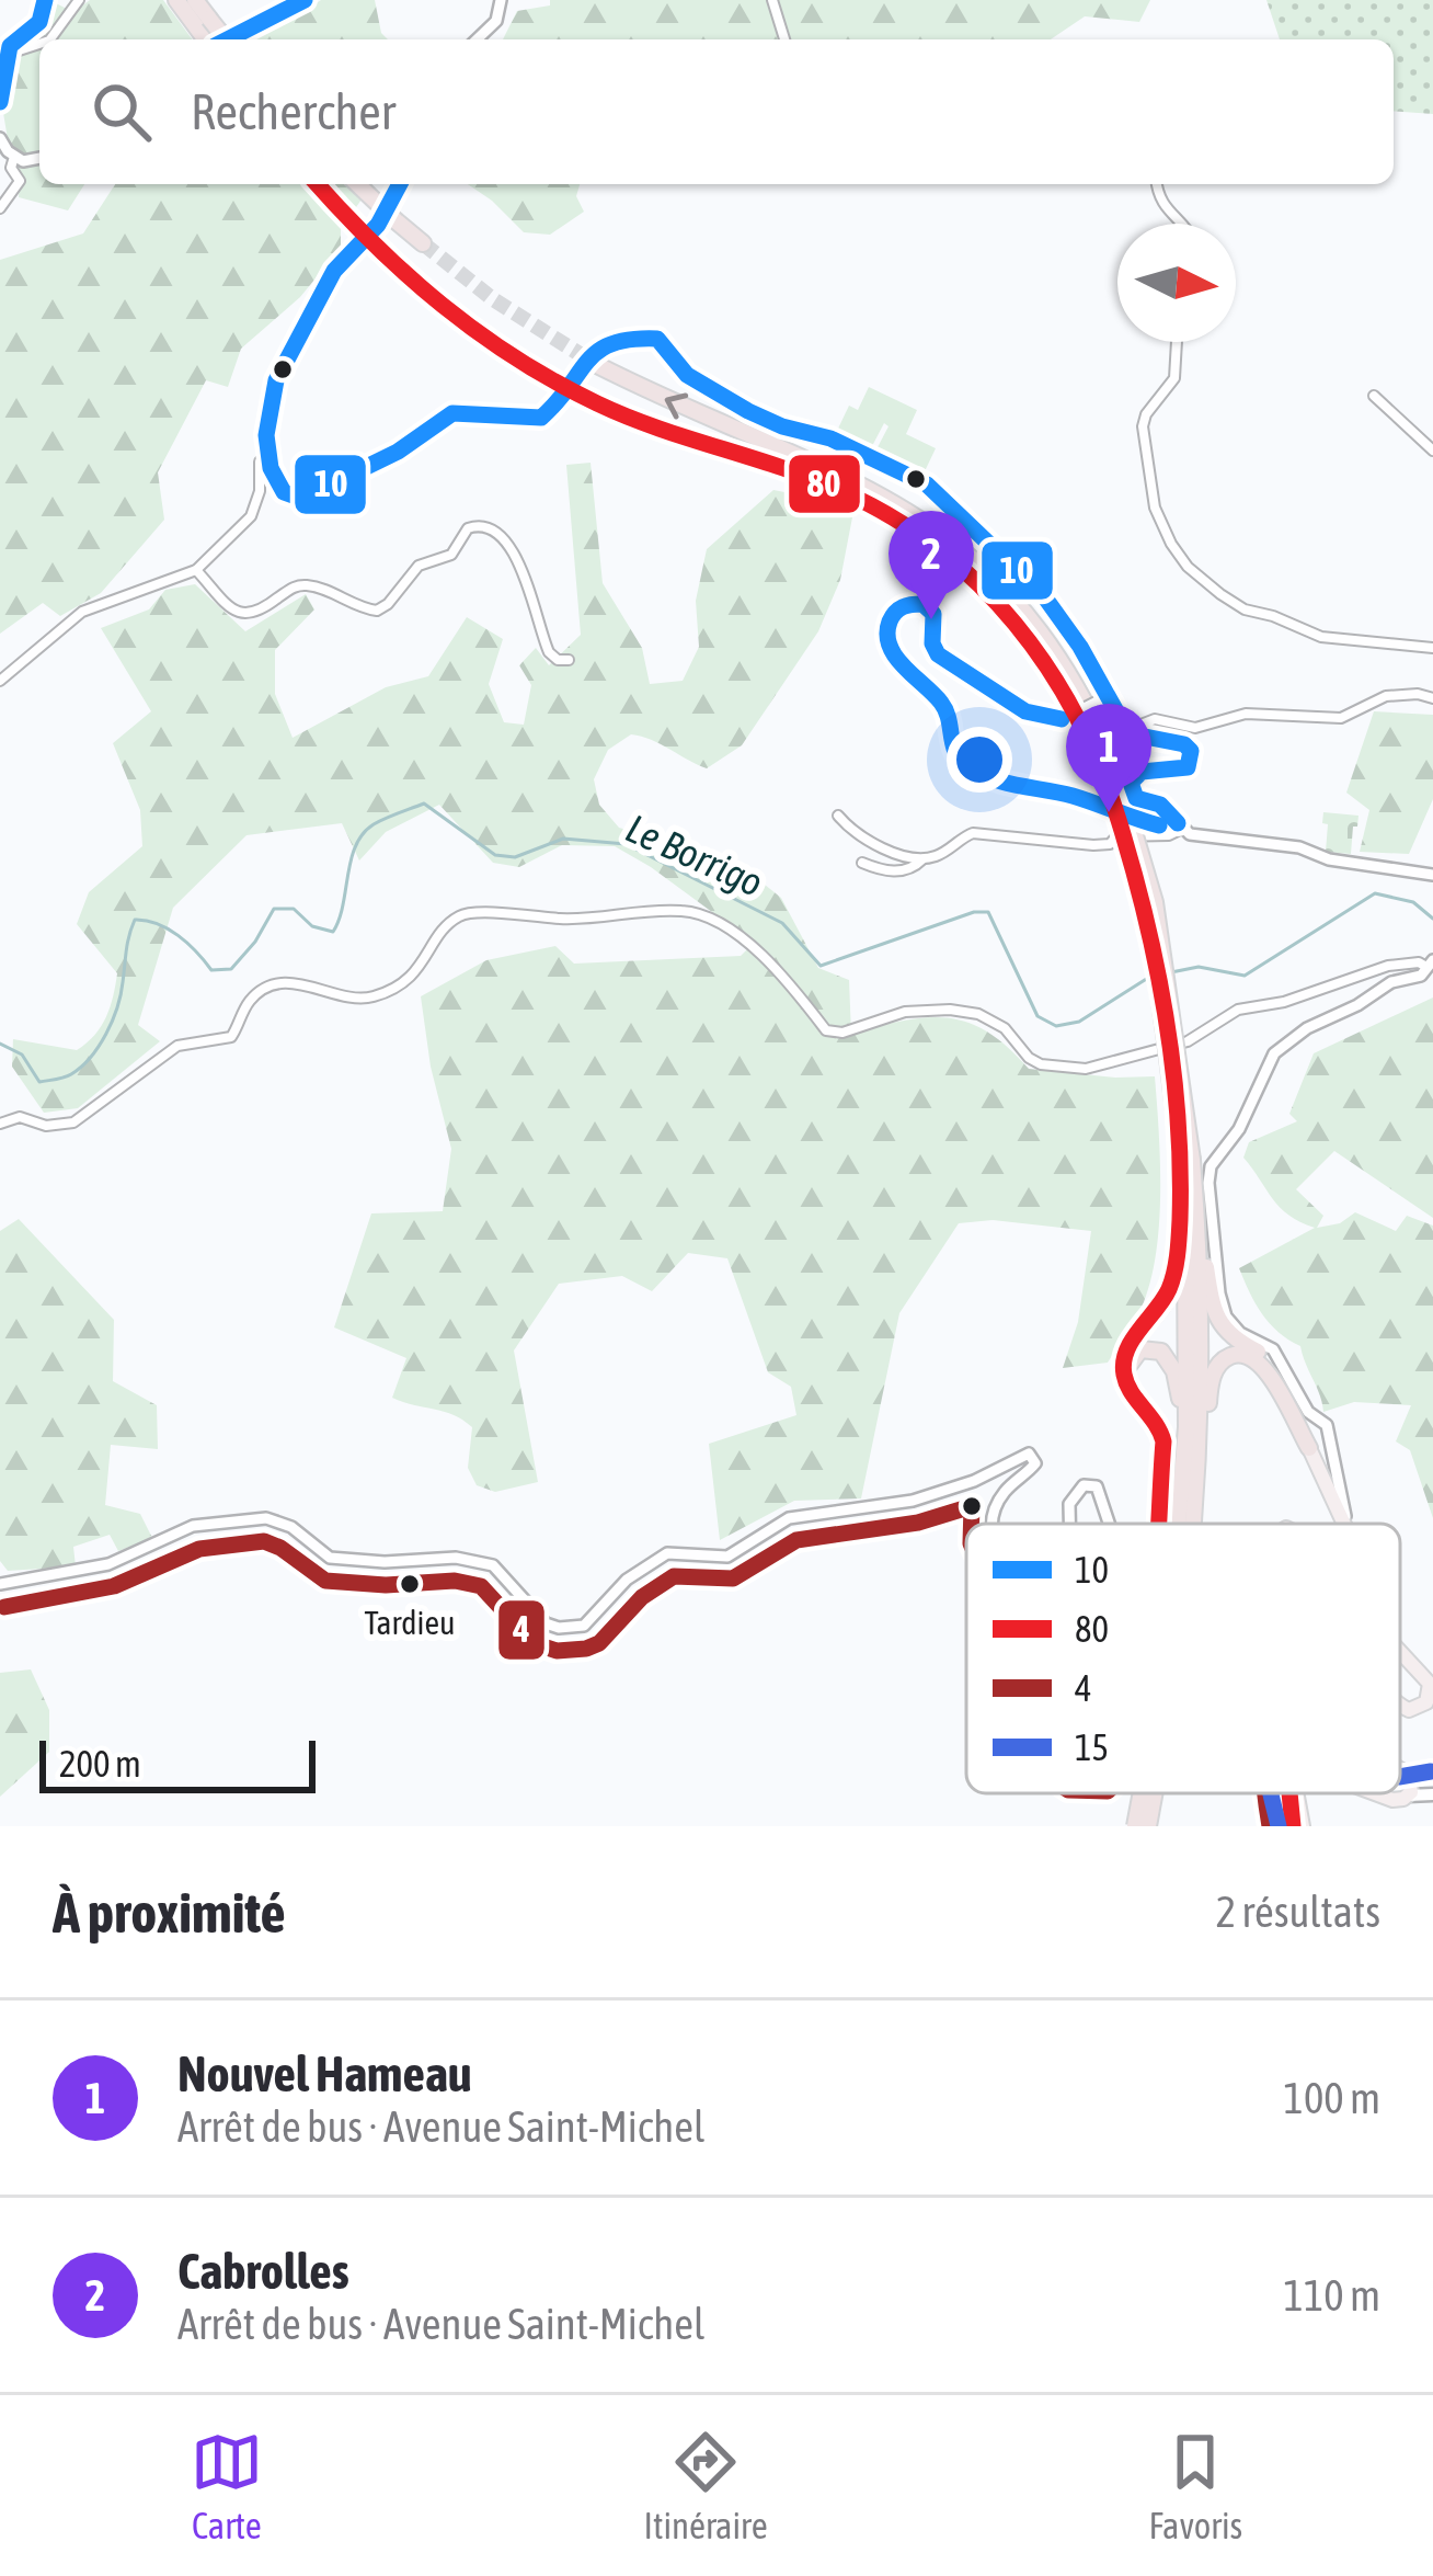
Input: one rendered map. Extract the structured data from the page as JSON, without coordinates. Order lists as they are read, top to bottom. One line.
{"water":["Le Borrigo"],"places":["Tardieu"],"lines":["transit line 10","transit line 80","transit line 4","transit line 15"],"legend":["10","80","4","15"],"scale_bar":"200 m","north":"right","page":{"search":"Rechercher","pins":["2","1"],"scale":"200 m","heading":["À proximité","2 résultats"],"list":[{"mark":"1","name":"Nouvel Hameau","note":"Arrêt de bus · Avenue Saint-Michel","value":"100 m"},{"mark":"2","name":"Cabrolles","note":"Arrêt de bus · Avenue Saint-Michel","value":"110 m"}],"nav":["Carte","Itinéraire","Favoris"]}}
